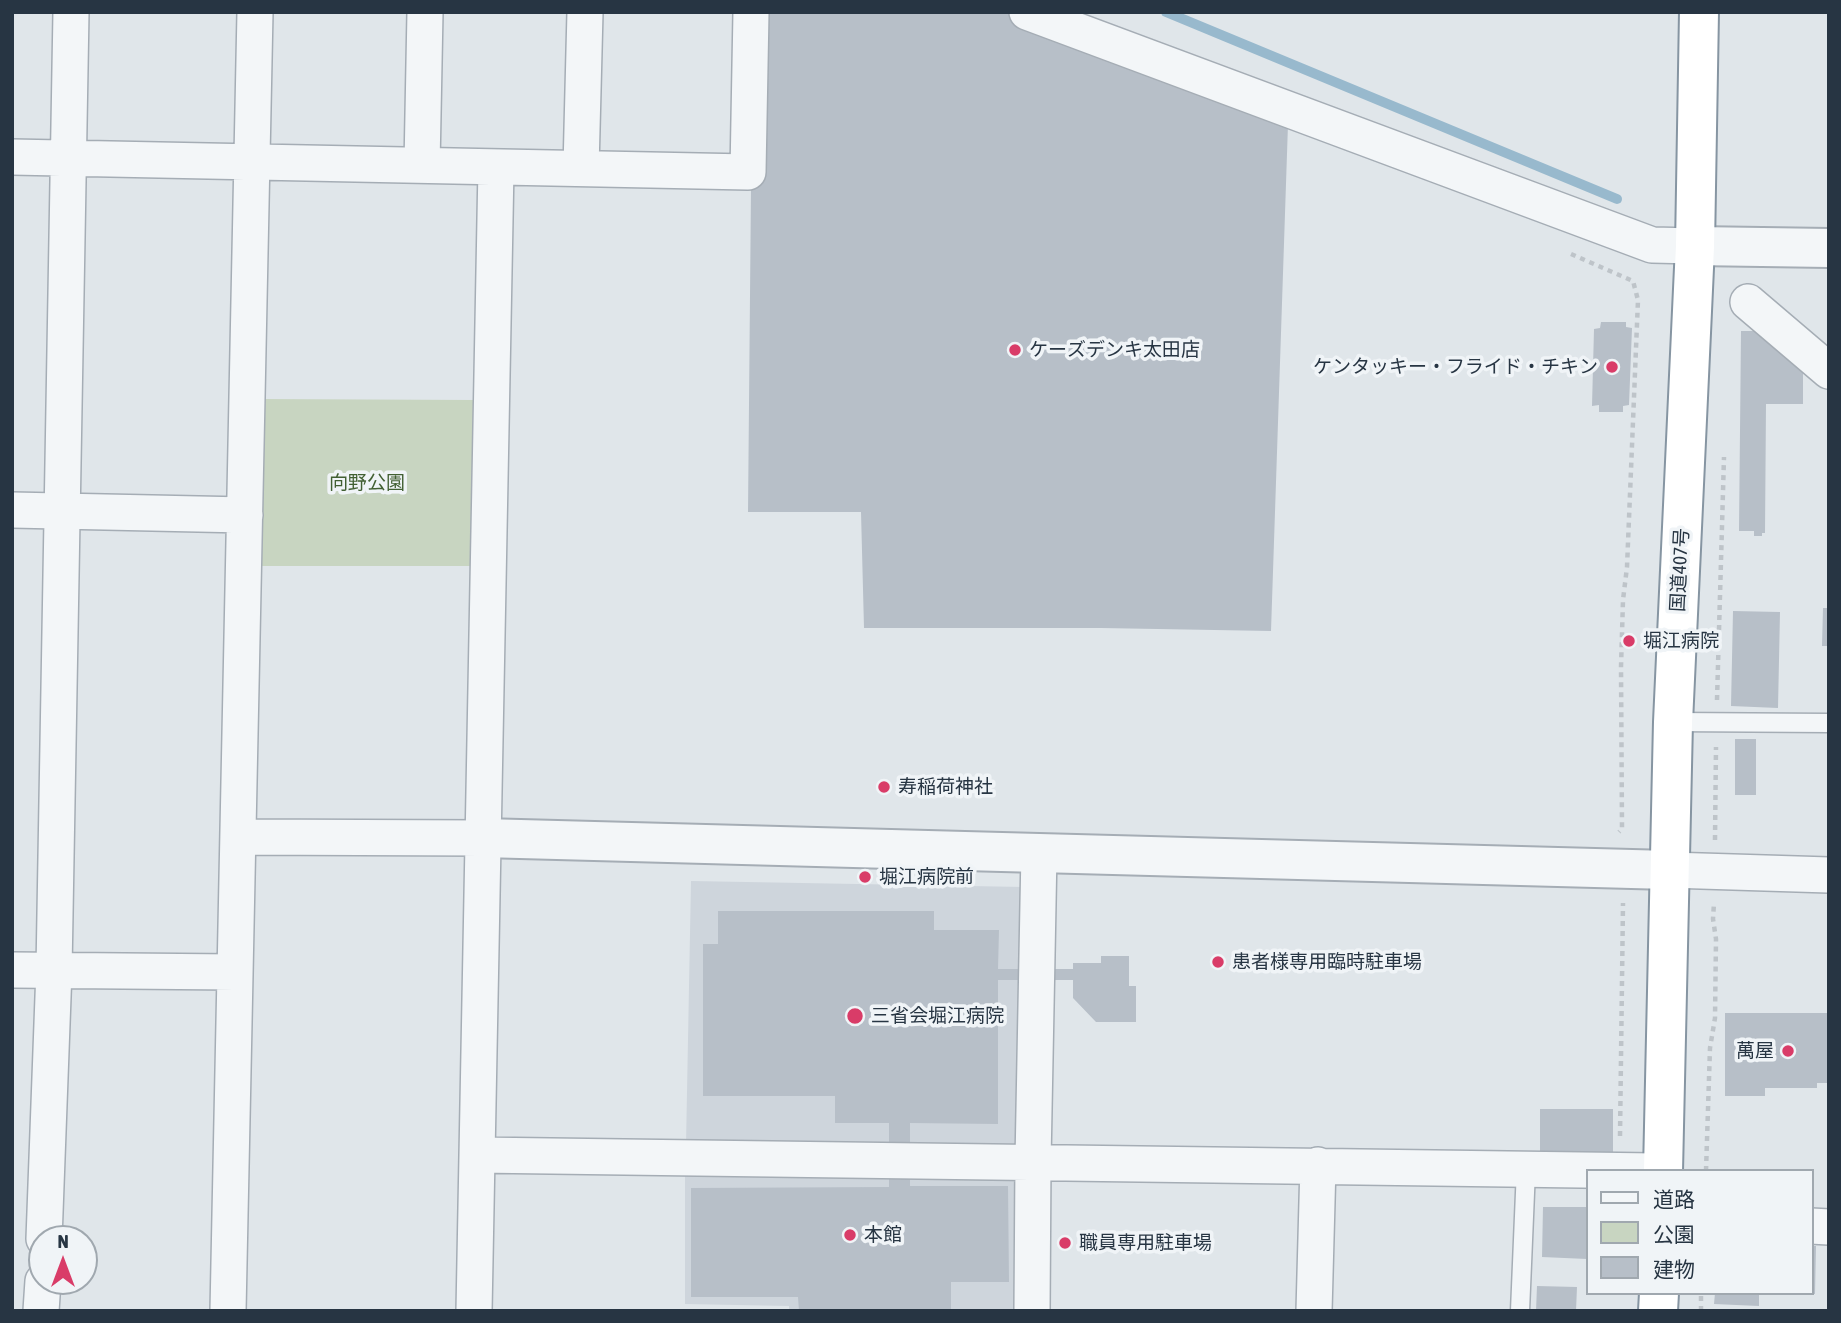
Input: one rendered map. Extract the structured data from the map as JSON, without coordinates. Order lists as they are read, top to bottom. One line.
{"streets":{"highway":["国道407号"]},"parks":["向野公園"],"places":["ケーズデンキ太田店","ケンタッキー・フライド・チキン","堀江病院","寿稲荷神社","堀江病院前","患者様専用臨時駐車場","三省会堀江病院","萬屋","本館","職員専用駐車場"],"legend":["道路","公園","建物"],"north":"top"}
